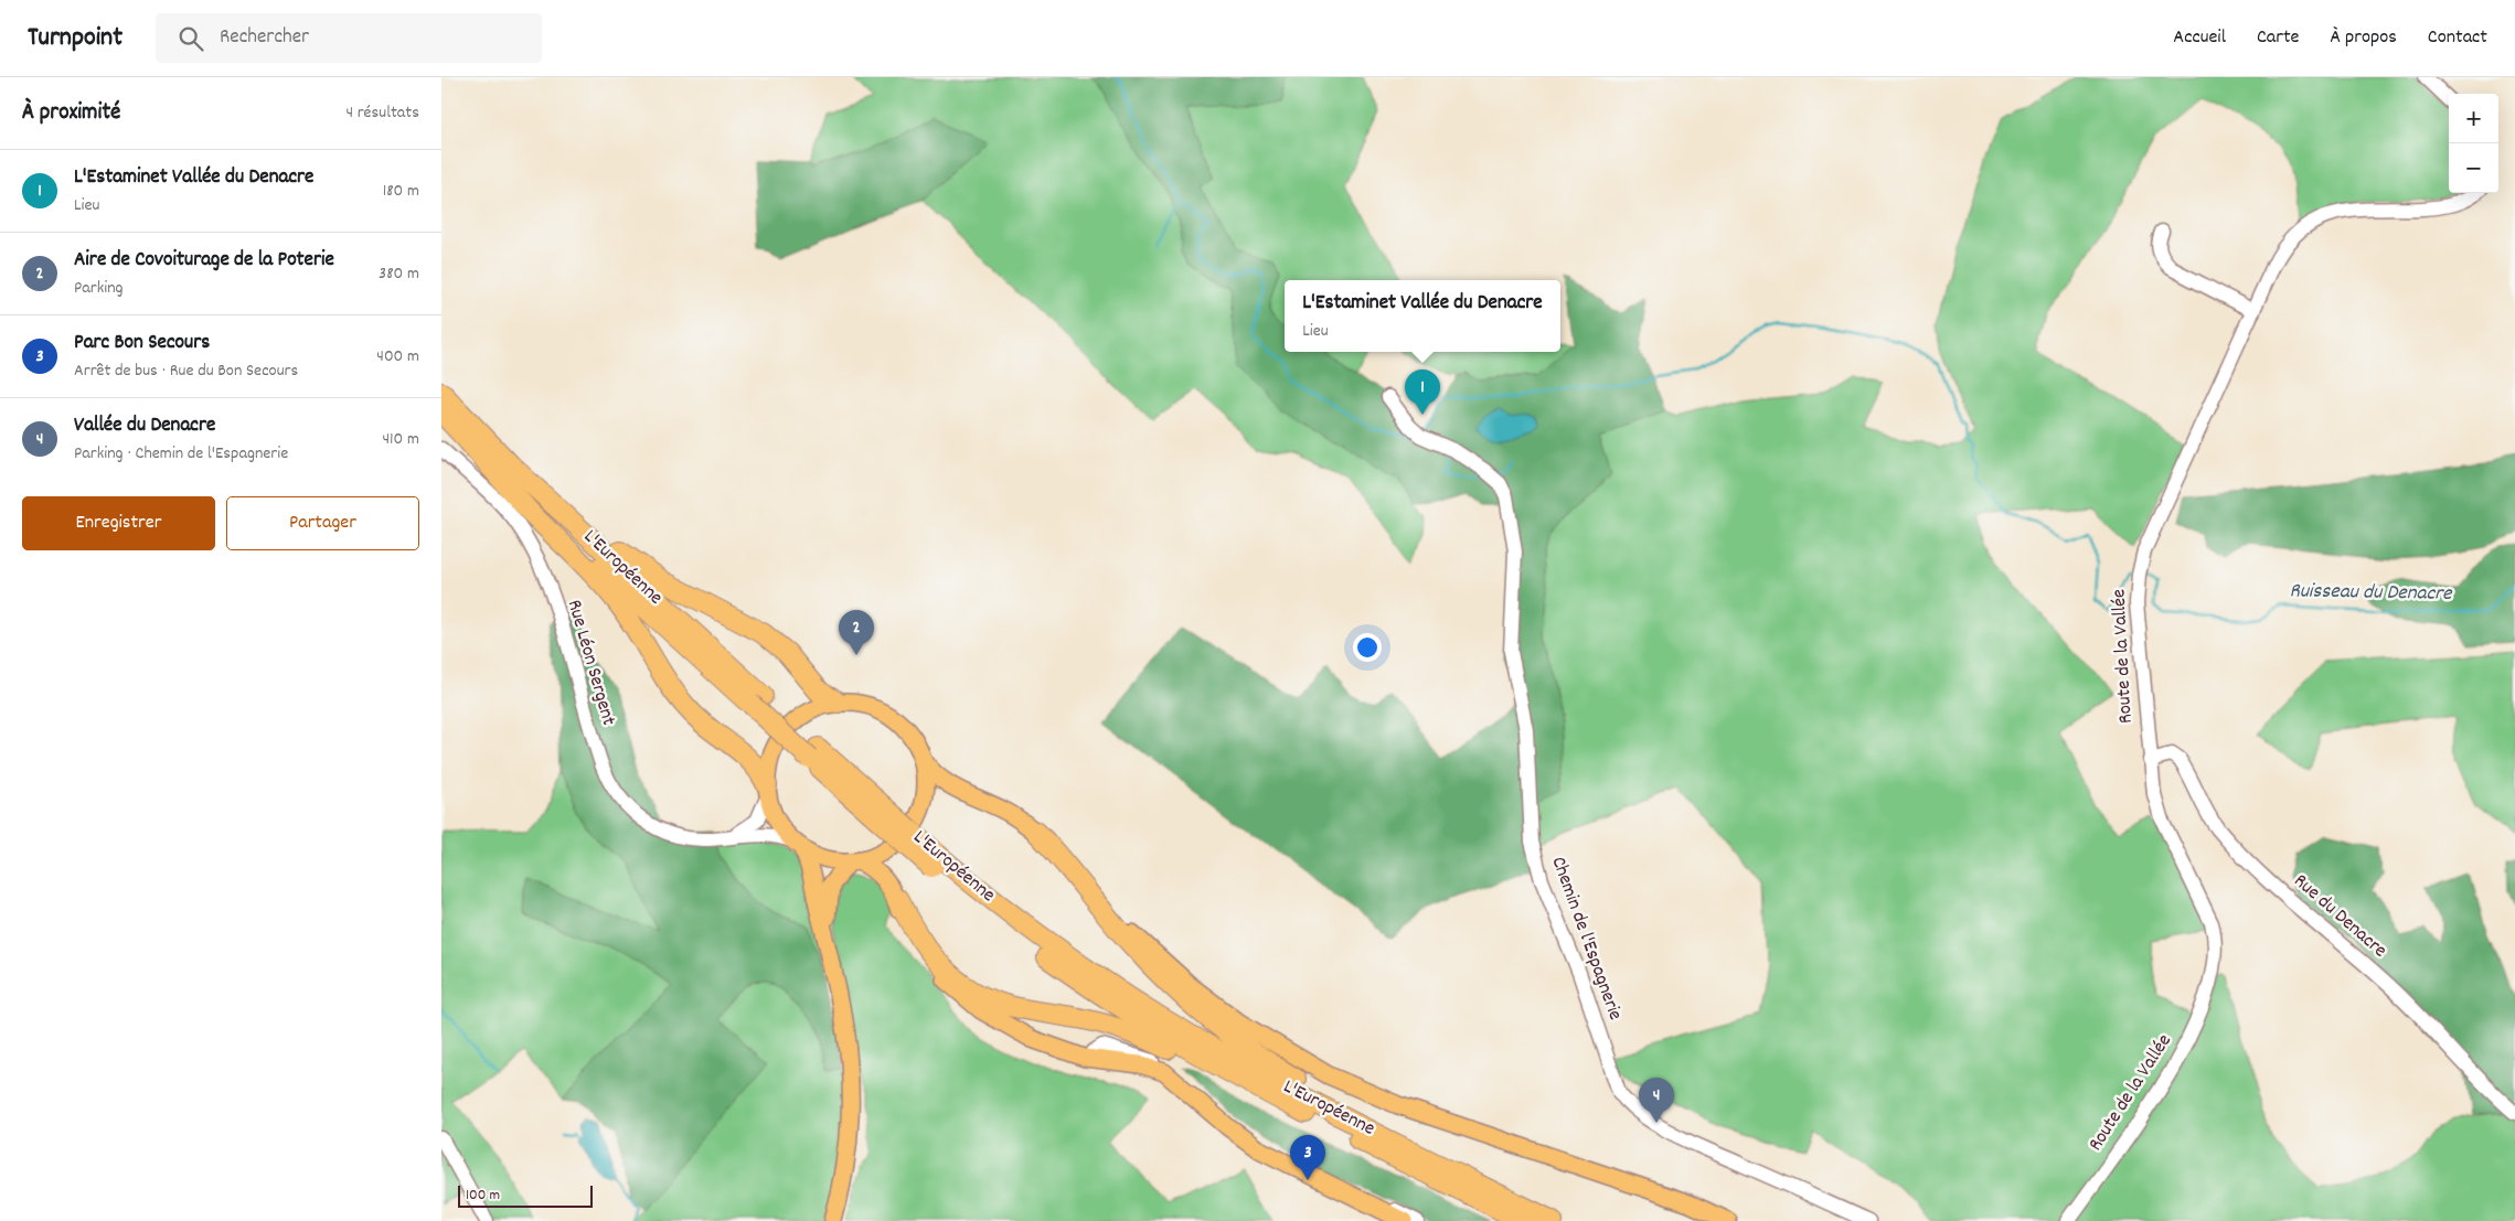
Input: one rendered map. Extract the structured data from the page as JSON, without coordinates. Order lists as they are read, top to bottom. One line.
{"streets":{"highway":["L'Européenne"],"street":["Route de la Vallée","Rue Léon Sergent","Rue du Denacre","Chemin de l'Espagnerie"]},"crossings":[["Route de la Vallée","Rue du Denacre"]],"water":["Ruisseau du Denacre"],"scale_bar":"100 m","page":{"header":"Turnpoint","search":"Rechercher","nav":["Accueil","Carte","À propos","Contact"],"heading":["À proximité","4 résultats"],"map_buttons":["+","−"],"list":[{"mark":"1","name":"L'Estaminet Vallée du Denacre","note":"Lieu","value":"180 m"},{"mark":"2","name":"Aire de Covoiturage de la Poterie","note":"Parking","value":"380 m"},{"mark":"3","name":"Parc Bon Secours","note":"Arrêt de bus · Rue du Bon Secours","value":"400 m"},{"mark":"4","name":"Vallée du Denacre","note":"Parking · Chemin de l'Espagnerie","value":"410 m"}],"popup":["L'Estaminet Vallée du Denacre","Lieu"],"pins":["1","2","4","3"],"buttons":["Enregistrer","Partager"],"scale":"100 m"}}
